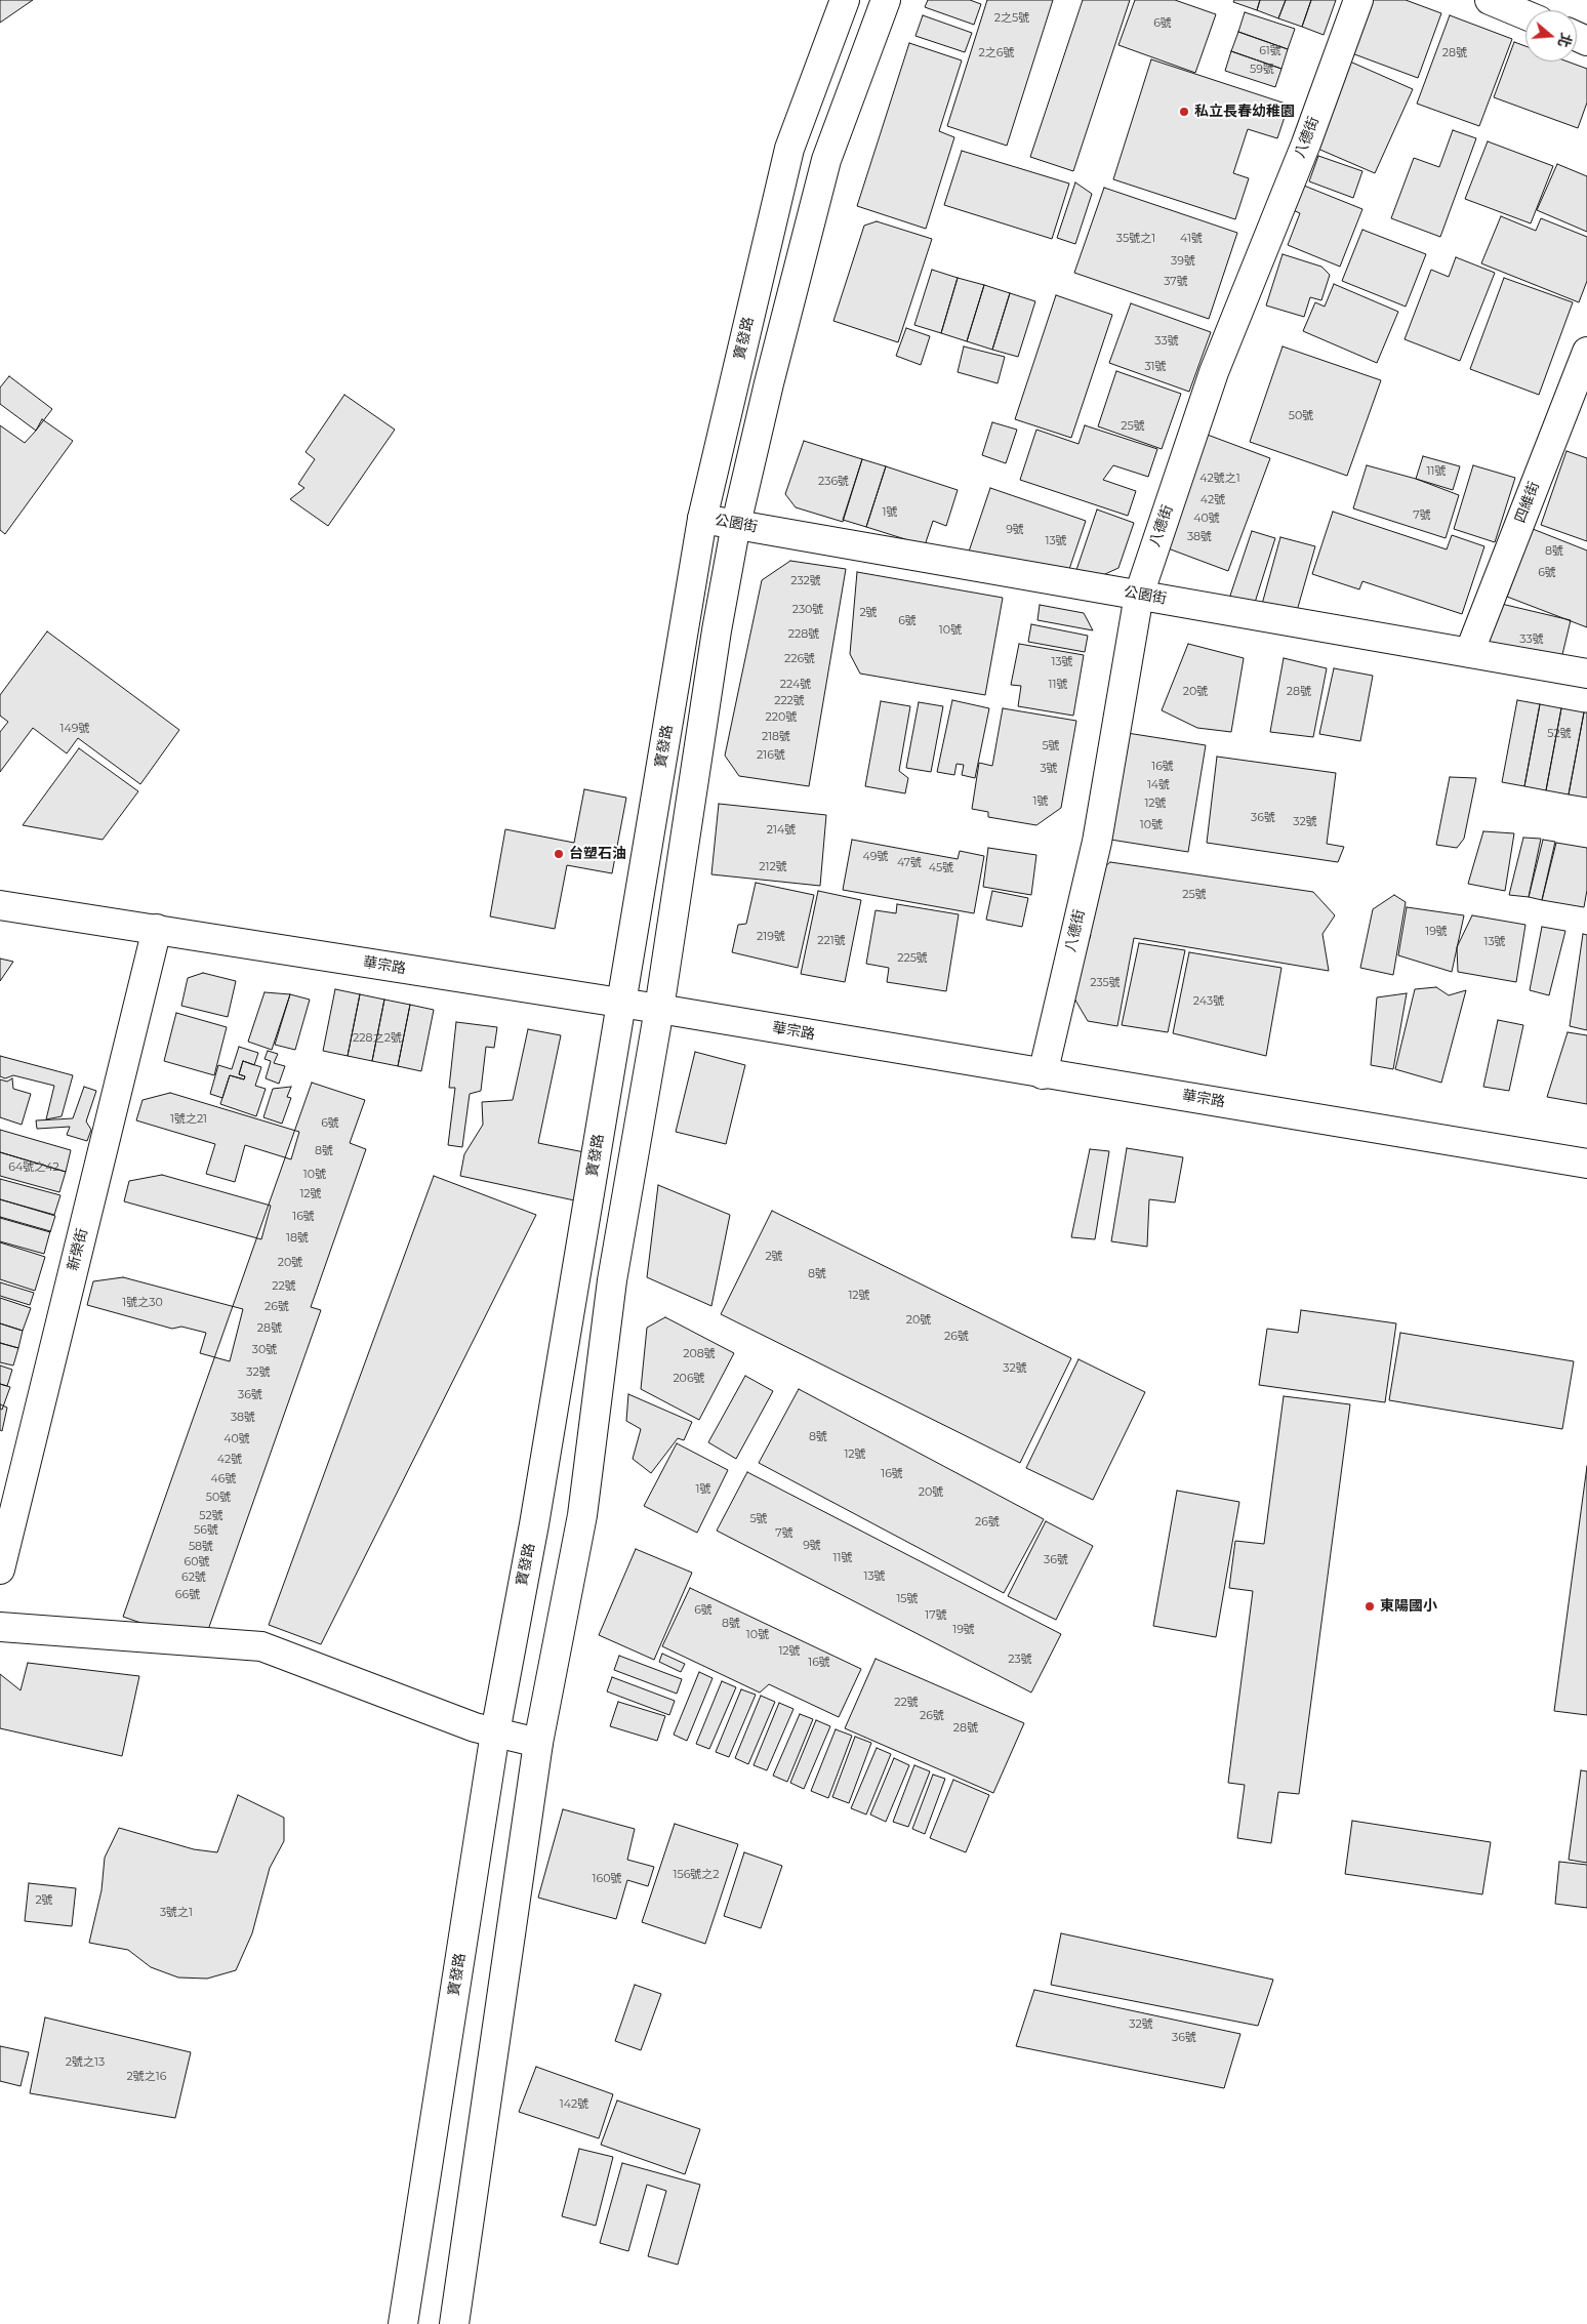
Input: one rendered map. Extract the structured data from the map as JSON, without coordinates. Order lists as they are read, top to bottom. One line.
{"streets":{"main road":["八德街","寶發路","四維街","公園街","華宗路","新榮街"]},"crossings":[["八德街","公園街"],["八德街","華宗路"],["寶發路","公園街"],["寶發路","華宗路"],["四維街","公園街"],["華宗路","新榮街"]],"places":["私立長春幼稚園","台塑石油","東陽國小"],"house_numbers":["2之5號","6號","61號","2之6號","28號","59號","35號之1","41號","39號","37號","33號","31號","50號","25號","11號","42號之1","236號","42號","1號","7號","40號","9號","38號","13號","8號","6號","232號","230號","2號","6號","10號","228號","33號","226號","13號","224號","11號","20號","28號","222號","220號","149號","52號","218號","5號","216號","16號","3號","14號","1號","12號","36號","32號","10號","214號","49號","47號","212號","45號","25號","19號","219號","221號","13號","225號","235號","243號","228之2號","1號之21","6號","8號","64號之42","10號","12號","16號","18號","2號","20號","8號","22號","12號","1號之30","26號","20號","28號","26號","30號","208號","32號","32號","206號","36號","38號","8號","40號","12號","42號","16號","46號","1號","20號","50號","52號","5號","26號","56號","7號","9號","58號","11號","36號","60號","13號","62號","66號","15號","6號","17號","8號","19號","10號","12號","23號","16號","22號","26號","28號","156號之2","160號","2號","3號之1","32號","36號","2號之13","2號之16","142號"],"north":"right"}
